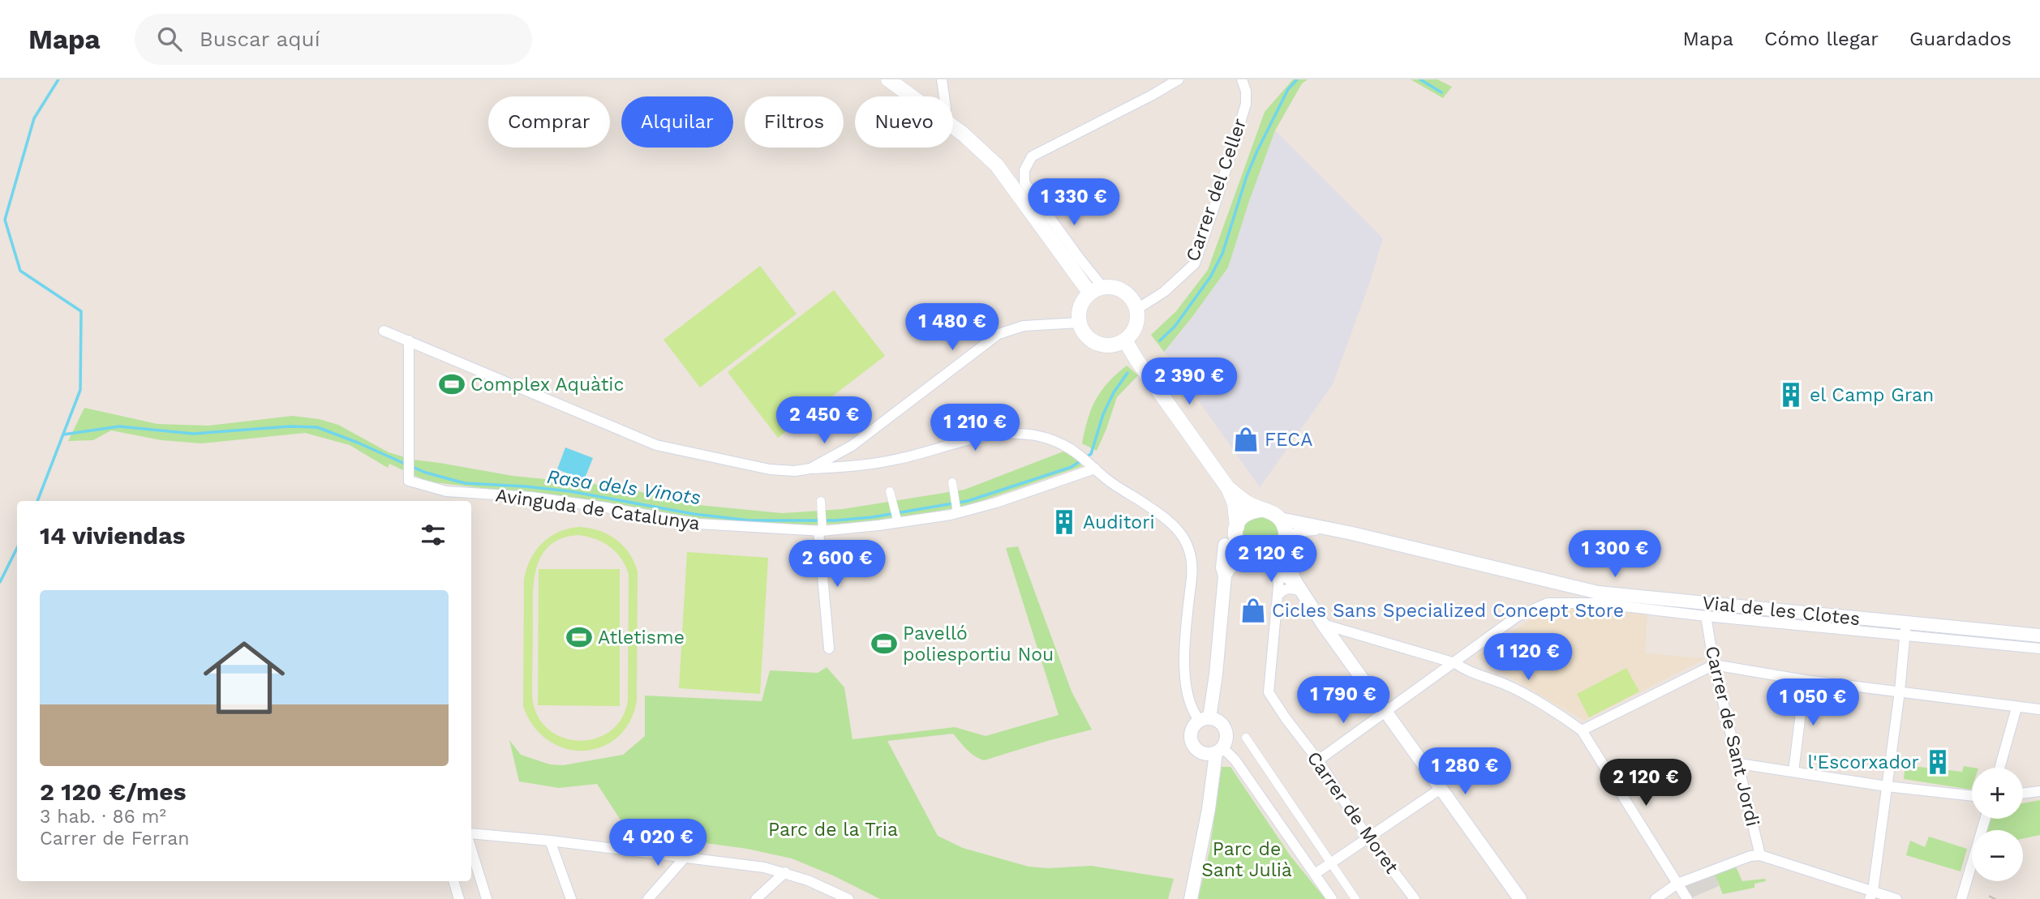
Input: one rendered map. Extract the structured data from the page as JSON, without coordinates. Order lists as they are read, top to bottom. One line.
{"streets":{"street":["Carrer del Celler","Avinguda de Catalunya","Vial de les Clotes","Carrer de Sant Jordi","Carrer de Moret"]},"crossings":[["Vial de les Clotes","Carrer de Moret"]],"water":["Rasa dels Vinots"],"parks":["Parc de la Tria","Parc de Sant Julià"],"places":{"sports":["Complex Aquàtic","Atletisme","Pavelló poliesportiu Nou"],"building":["el Camp Gran","Auditori","l'Escorxador"],"shop":["FECA","Cicles Sans Specialized Concept Store"]},"page":{"header":"Mapa","search":"Buscar aquí","nav":["Mapa","Cómo llegar","Guardados"],"chip":["Comprar","Alquilar","Filtros","Nuevo"],"price":["1 330 €","1 480 €","2 390 €","2 450 €","1 210 €","1 300 €","2 120 €","2 600 €","1 120 €","1 790 €","1 050 €","1 280 €","2 120 €","4 020 €"],"heading":"14 viviendas","list":[{"name":"2 120 €/mes","note":"3 hab. · 86 m² · Carrer de Ferran"}],"map_buttons":["+","−"]}}
